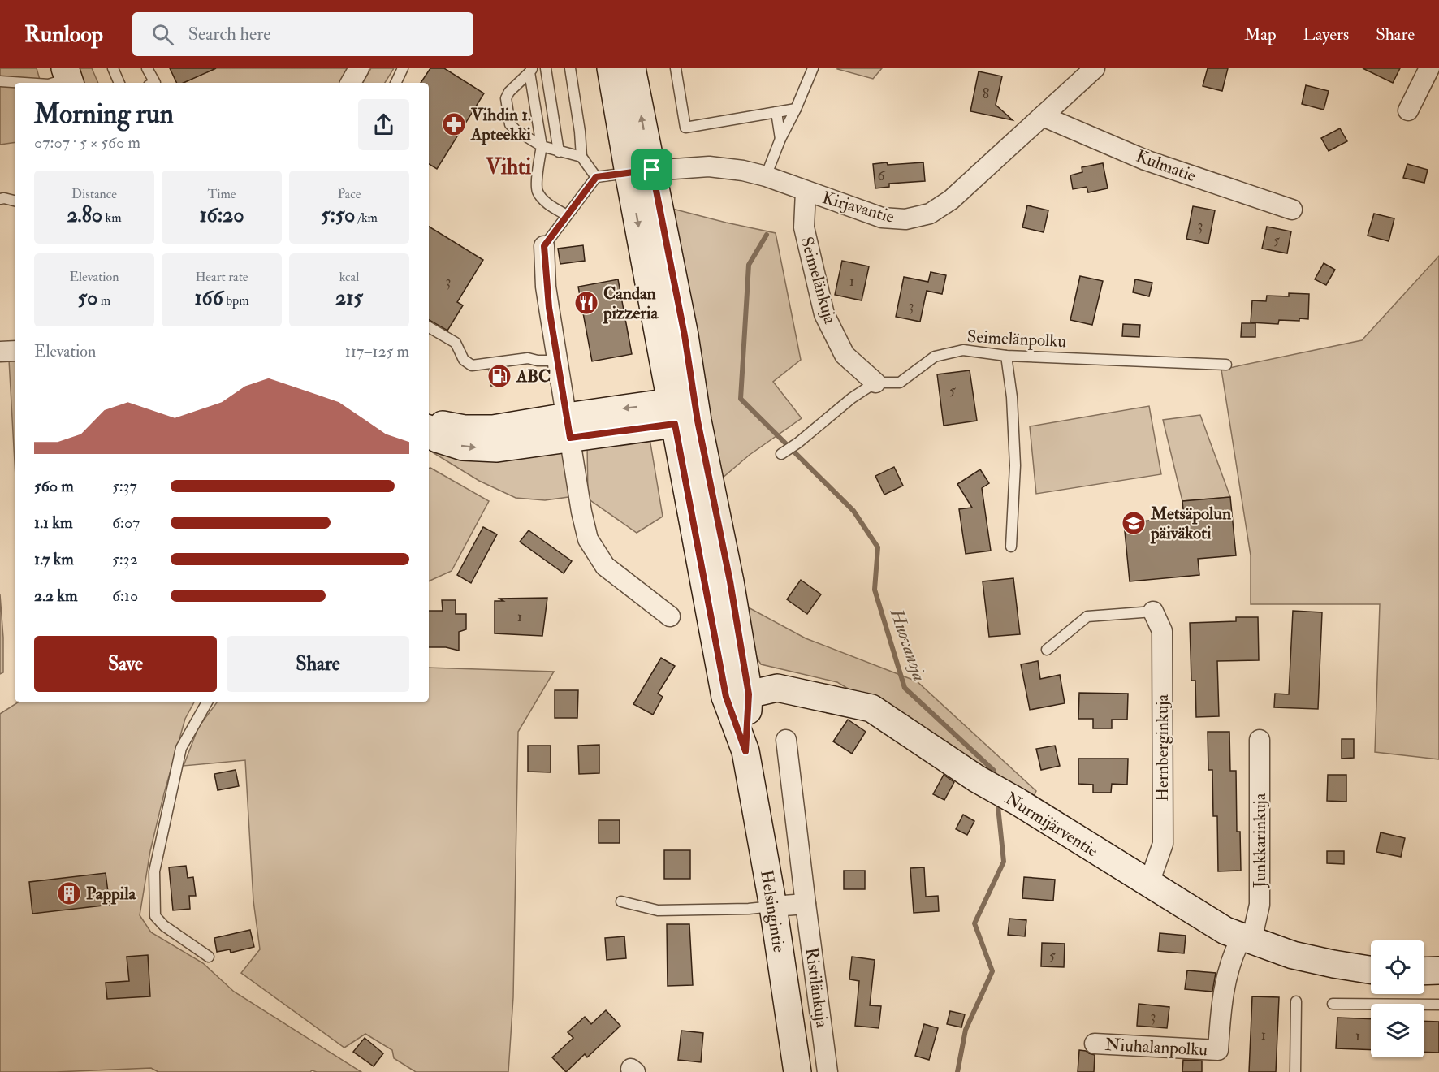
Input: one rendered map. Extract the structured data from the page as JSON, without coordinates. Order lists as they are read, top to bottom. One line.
{"streets":{"street":["Kulmatie","Kirjavantie","Seimelänkuja","Hernberginkuja","Nurmijärventie","Junkkarinkuja","Helsingintie","Ristilänkuja","Niuhalanpolku"],"lane":["Seimelänpolku"]},"crossings":[["Kulmatie","Kirjavantie"],["Kirjavantie","Seimelänkuja"],["Kirjavantie","Helsingintie"],["Seimelänkuja","Seimelänpolku"],["Hernberginkuja","Nurmijärventie"],["Nurmijärventie","Junkkarinkuja"],["Nurmijärventie","Helsingintie"],["Nurmijärventie","Niuhalanpolku"],["Junkkarinkuja","Niuhalanpolku"]],"districts":["Vihti"],"water":["Huovanoja"],"places":{"pharmacy":["Vihdin 1. Apteekki"],"restaurant":["Candan pizzeria"],"fuel station":["ABC"],"school or university":["Metsäpolun päiväkoti"],"building":["Pappila"]},"house_numbers":["8","6","3","5","3","1","3","5","1","5","3","1","1"],"page":{"header":"Runloop","search":"Search here","nav":["Map","Layers","Share"],"heading":["Morning run","07:07 · 5 × 560 m"],"stats":[["Distance","2.80 km"],["Time","16:20"],["Pace","5:50 /km"],["Elevation","50 m"],["Heart rate","166 bpm"],["kcal","215"]],"chart":["Elevation","117–125 m"],"list":[{"name":"560 m","note":"5:37"},{"name":"1.1 km","note":"6:07"},{"name":"1.7 km","note":"5:32"},{"name":"2.2 km","note":"6:10"}],"buttons":["Save","Share"]}}
